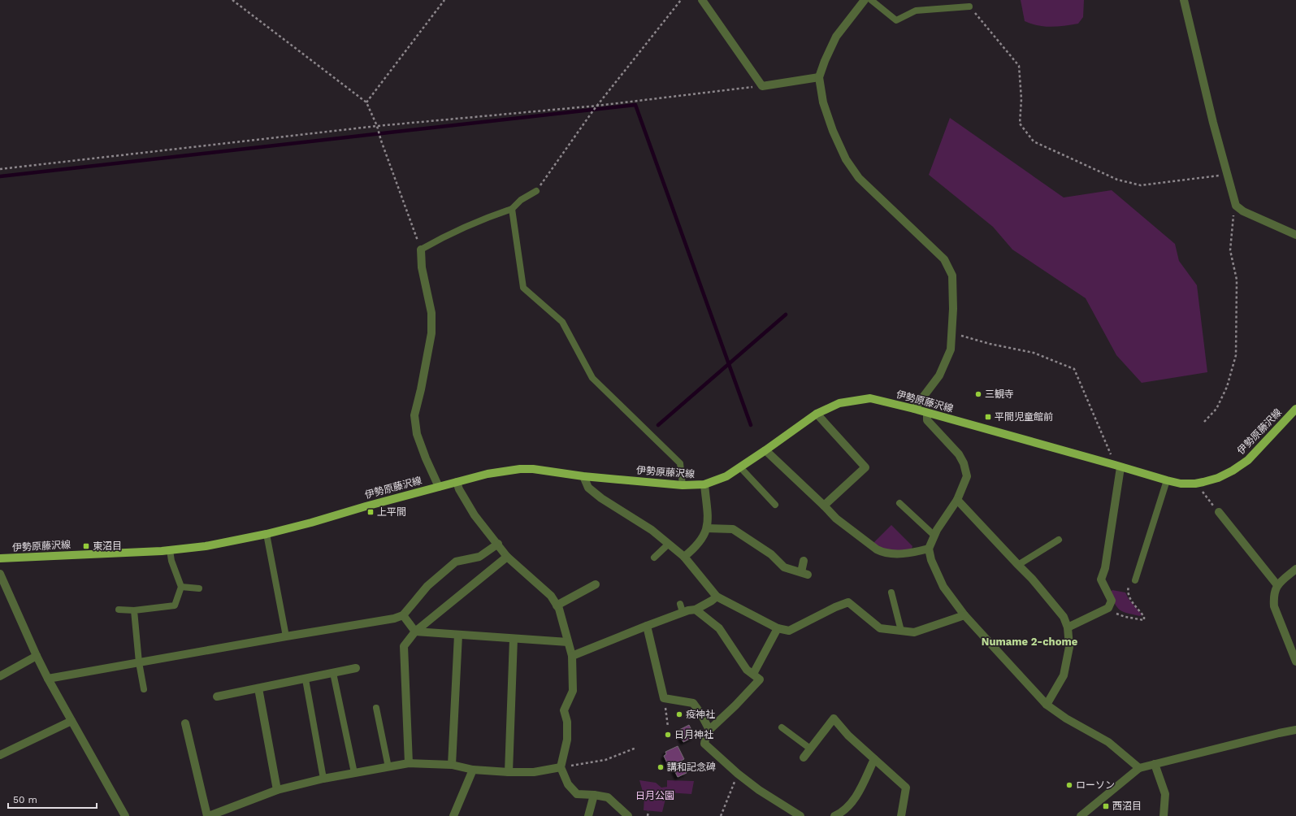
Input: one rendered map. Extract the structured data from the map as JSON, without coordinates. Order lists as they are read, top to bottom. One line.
{"streets":{"main road":["伊勢原藤沢線"]},"districts":["Numame 2-chome"],"parks":["日月公園"],"places":{"other":["三観寺","疫神社","日月神社","講和記念碑","ローソン"],"transit":["平間児童館前","上平間","東沼目","西沼目"]},"scale_bar":"50 m"}
